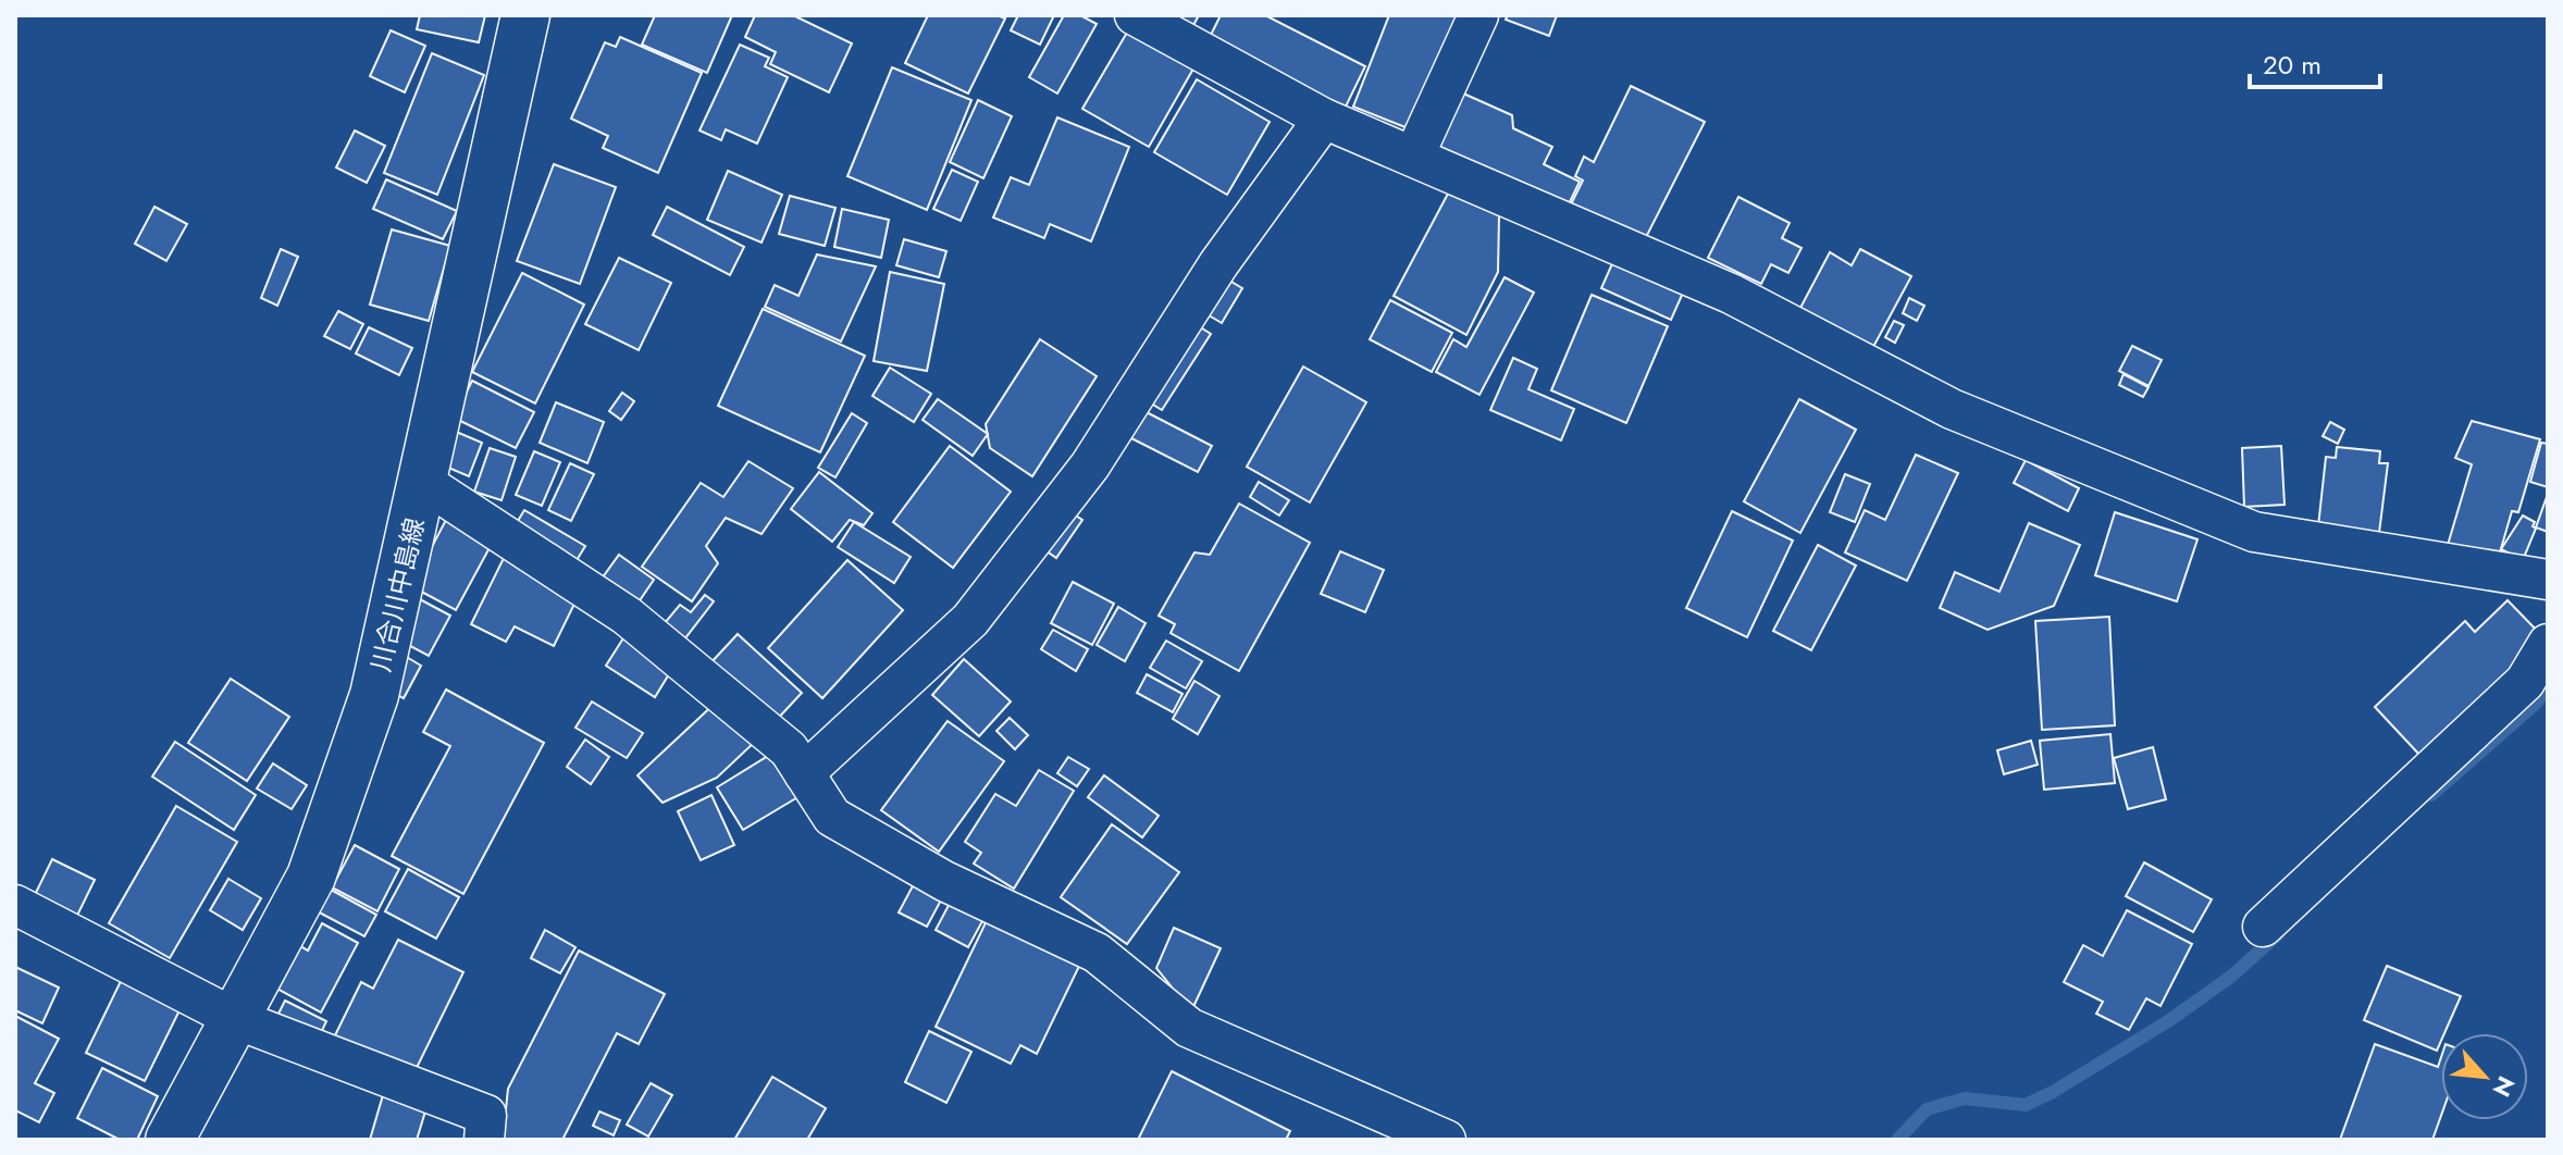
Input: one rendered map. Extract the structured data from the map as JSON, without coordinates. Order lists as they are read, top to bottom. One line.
{"streets":{"main road":["川合川中島線"]},"scale_bar":"20 m","north":"bottom right"}
